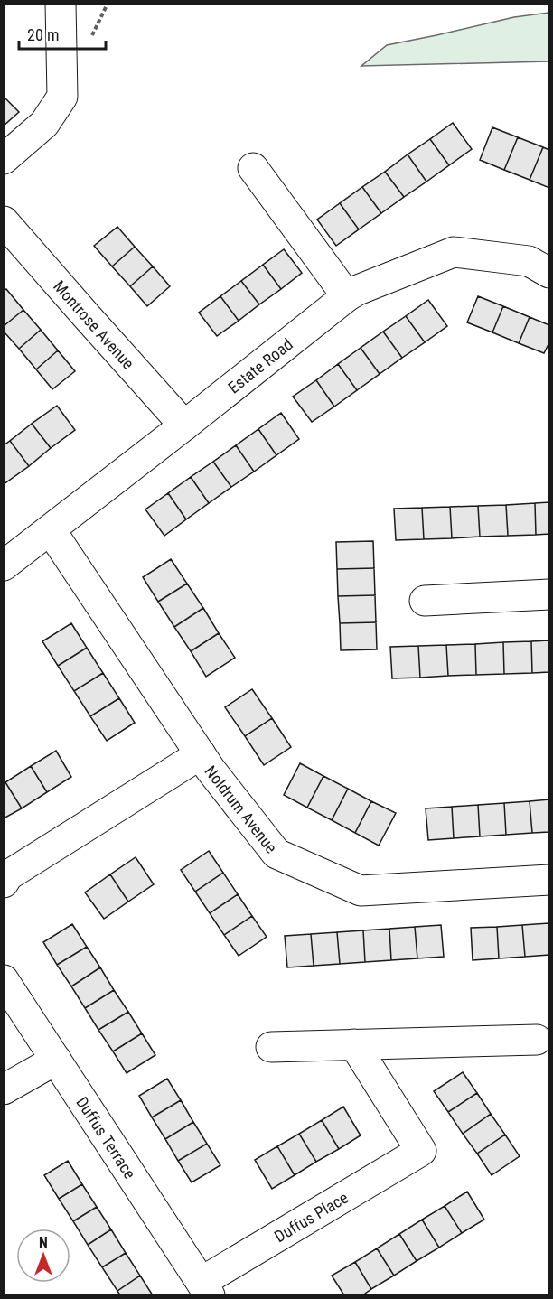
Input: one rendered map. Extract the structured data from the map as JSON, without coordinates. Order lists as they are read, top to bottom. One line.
{"streets":{"street":["Montrose Avenue","Estate Road","Noldrum Avenue","Duffus Terrace","Duffus Place"]},"crossings":[["Montrose Avenue","Estate Road"],["Estate Road","Noldrum Avenue"],["Duffus Terrace","Duffus Place"]],"scale_bar":"20 m","north":"top"}
